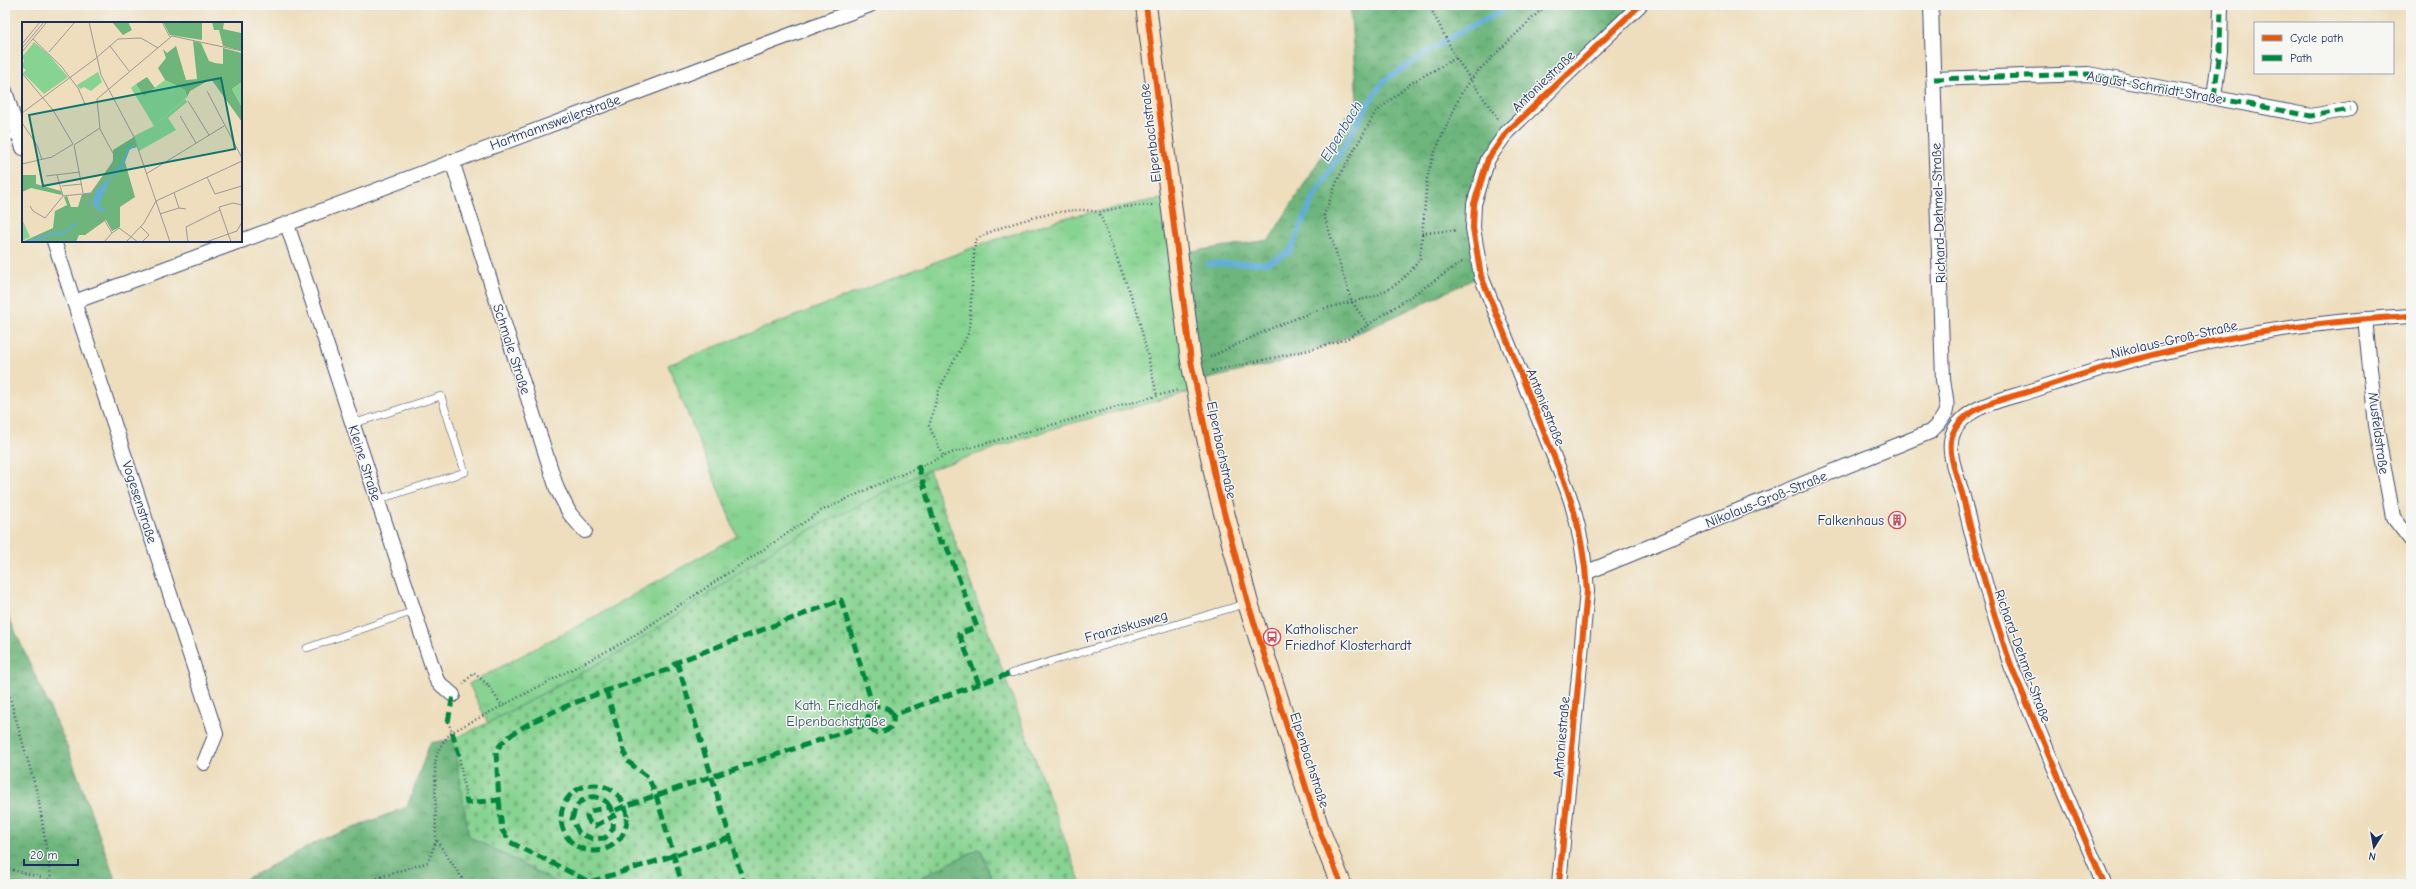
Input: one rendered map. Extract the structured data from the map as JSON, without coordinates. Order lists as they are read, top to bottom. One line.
{"streets":{"street":["Antoniestraße","August-Schmidt-Straße","Hartmannsweilerstraße","Elpenbachstraße","Richard-Dehmel-Straße","Nikolaus-Groß-Straße","Schmale Straße","Musfeldstraße","Kleine Straße","Vogesenstraße"],"lane":["Franziskusweg"]},"crossings":[["Antoniestraße","Nikolaus-Groß-Straße"],["August-Schmidt-Straße","Richard-Dehmel-Straße"],["Hartmannsweilerstraße","Schmale Straße"],["Hartmannsweilerstraße","Kleine Straße"],["Hartmannsweilerstraße","Vogesenstraße"],["Elpenbachstraße","Franziskusweg"],["Richard-Dehmel-Straße","Nikolaus-Groß-Straße"],["Nikolaus-Groß-Straße","Musfeldstraße"]],"water":["Elpenbach"],"parks":["Kath. Friedhof Elpenbachstraße"],"places":{"building":["Falkenhaus"],"bus stop":["Katholischer Friedhof Klosterhardt"]},"legend":["Cycle path","Path"],"scale_bar":"20 m","north":"bottom"}
